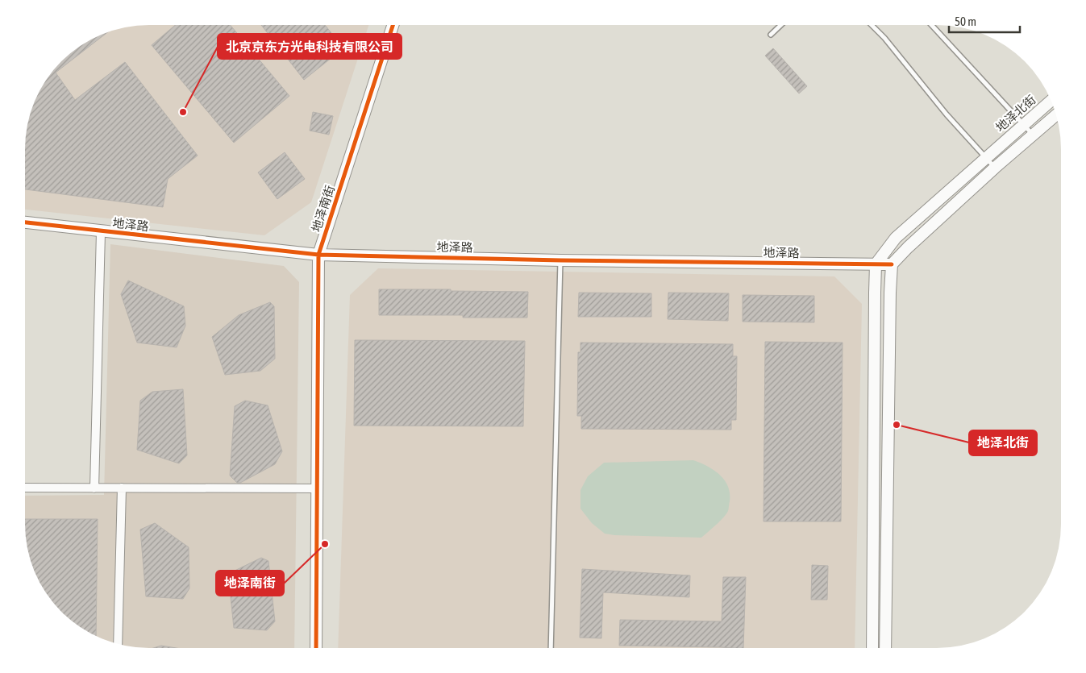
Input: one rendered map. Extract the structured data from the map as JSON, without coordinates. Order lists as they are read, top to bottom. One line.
{"streets":{"street":["地泽北街","地泽南街","地泽路"]},"crossings":[["地泽北街","地泽路"],["地泽南街","地泽路"]],"places":["北京京东方光电科技有限公司","地泽北街","地泽南街"],"scale_bar":"50 m"}
